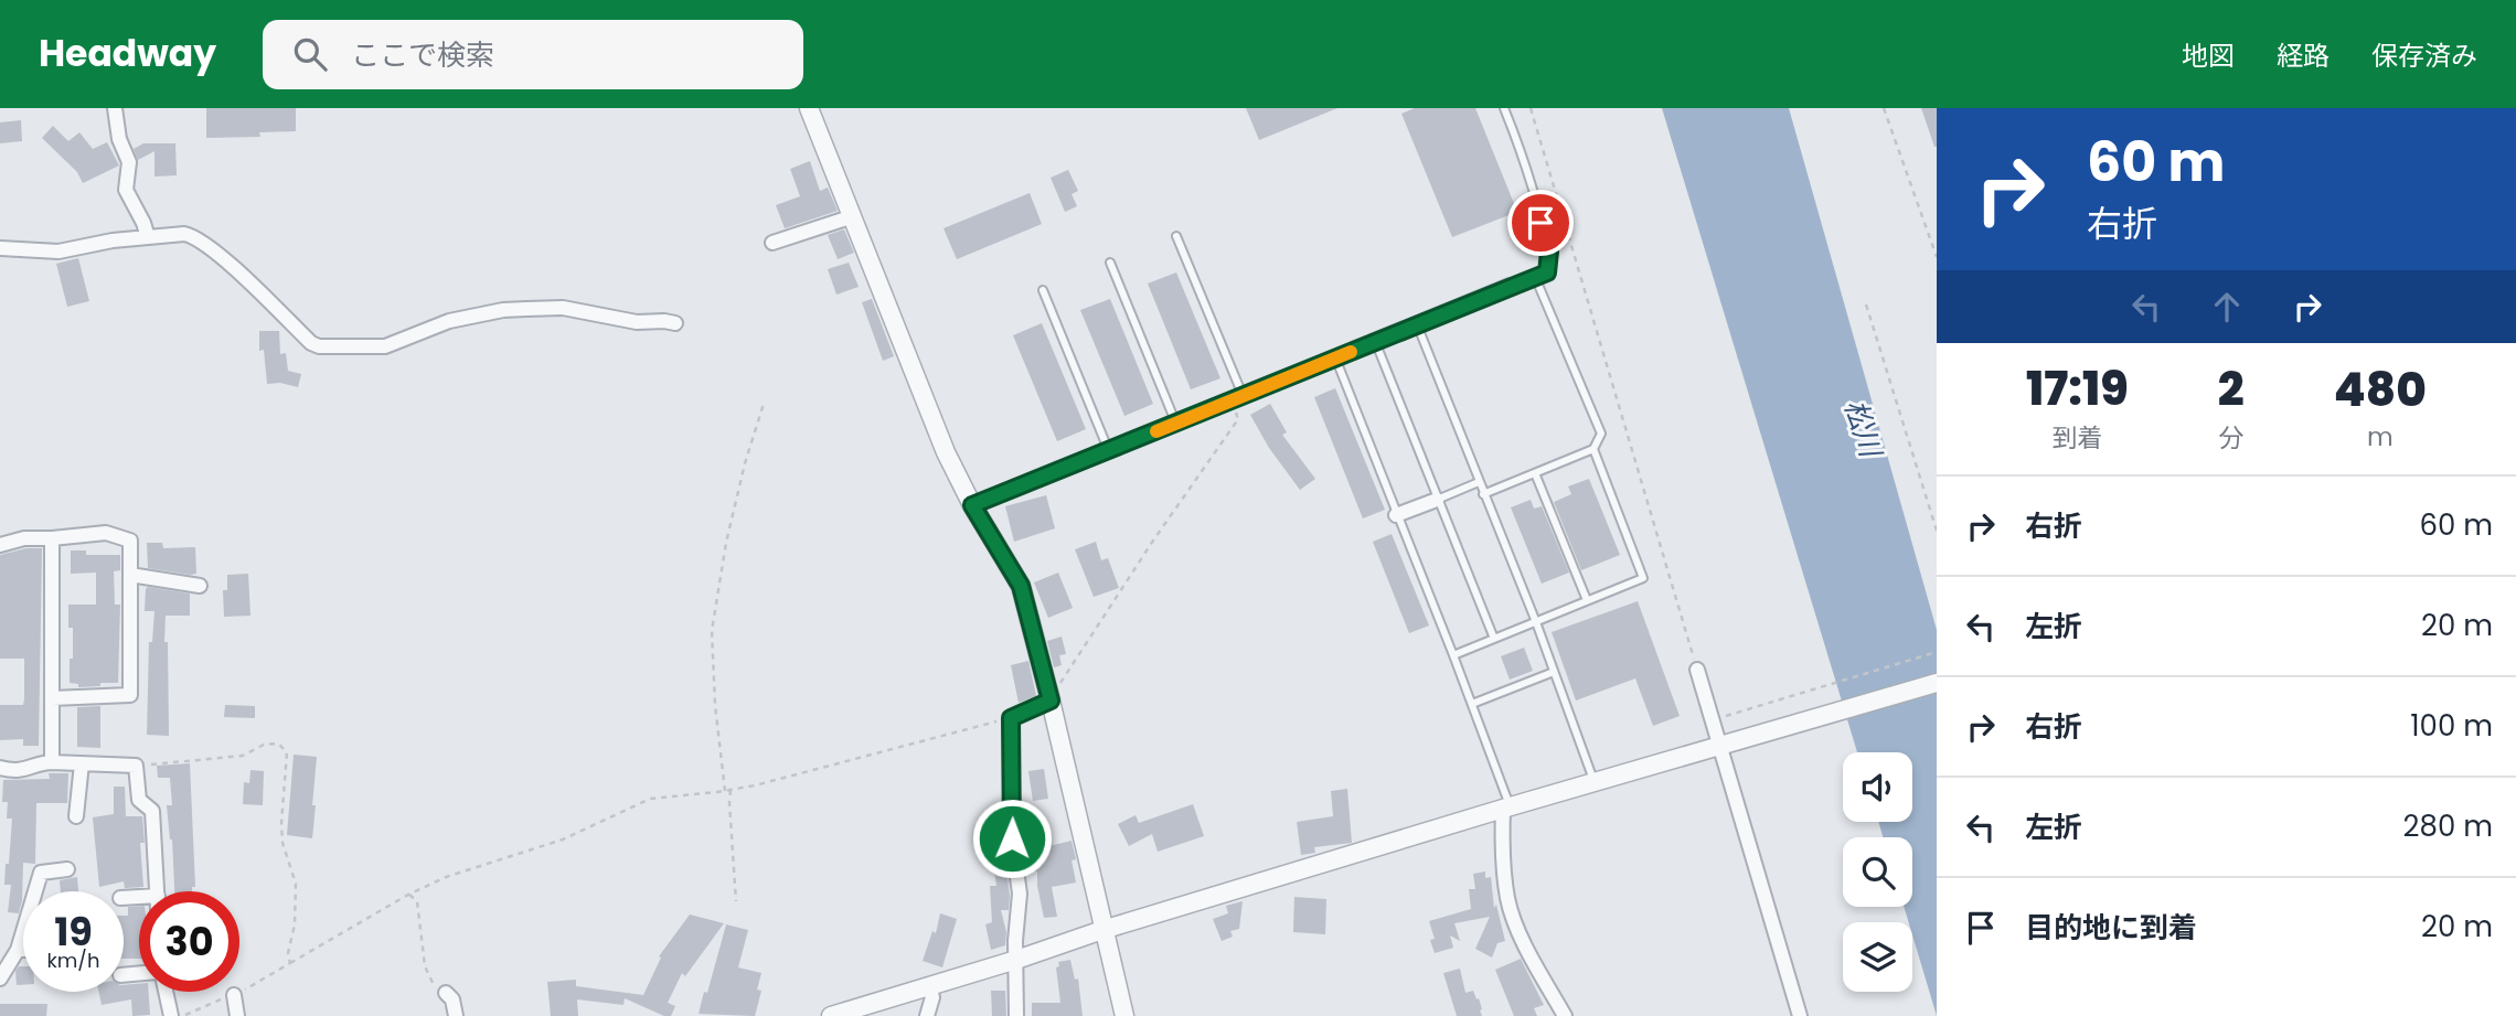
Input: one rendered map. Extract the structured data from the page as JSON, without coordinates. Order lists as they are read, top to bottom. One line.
{"water":["松川"],"page":{"header":"Headway","search":"ここで検索","nav":["地図","経路","保存済み"],"turn":["60 m","右折"],"eta":["17:19","到着","2","分","480","m"],"list":[{"name":"右折","value":"60 m"},{"name":"左折","value":"20 m"},{"name":"右折","value":"100 m"},{"name":"左折","value":"280 m"},{"name":"目的地に到着","value":"20 m"}],"speed":"19 km/h","limit":"30"}}
